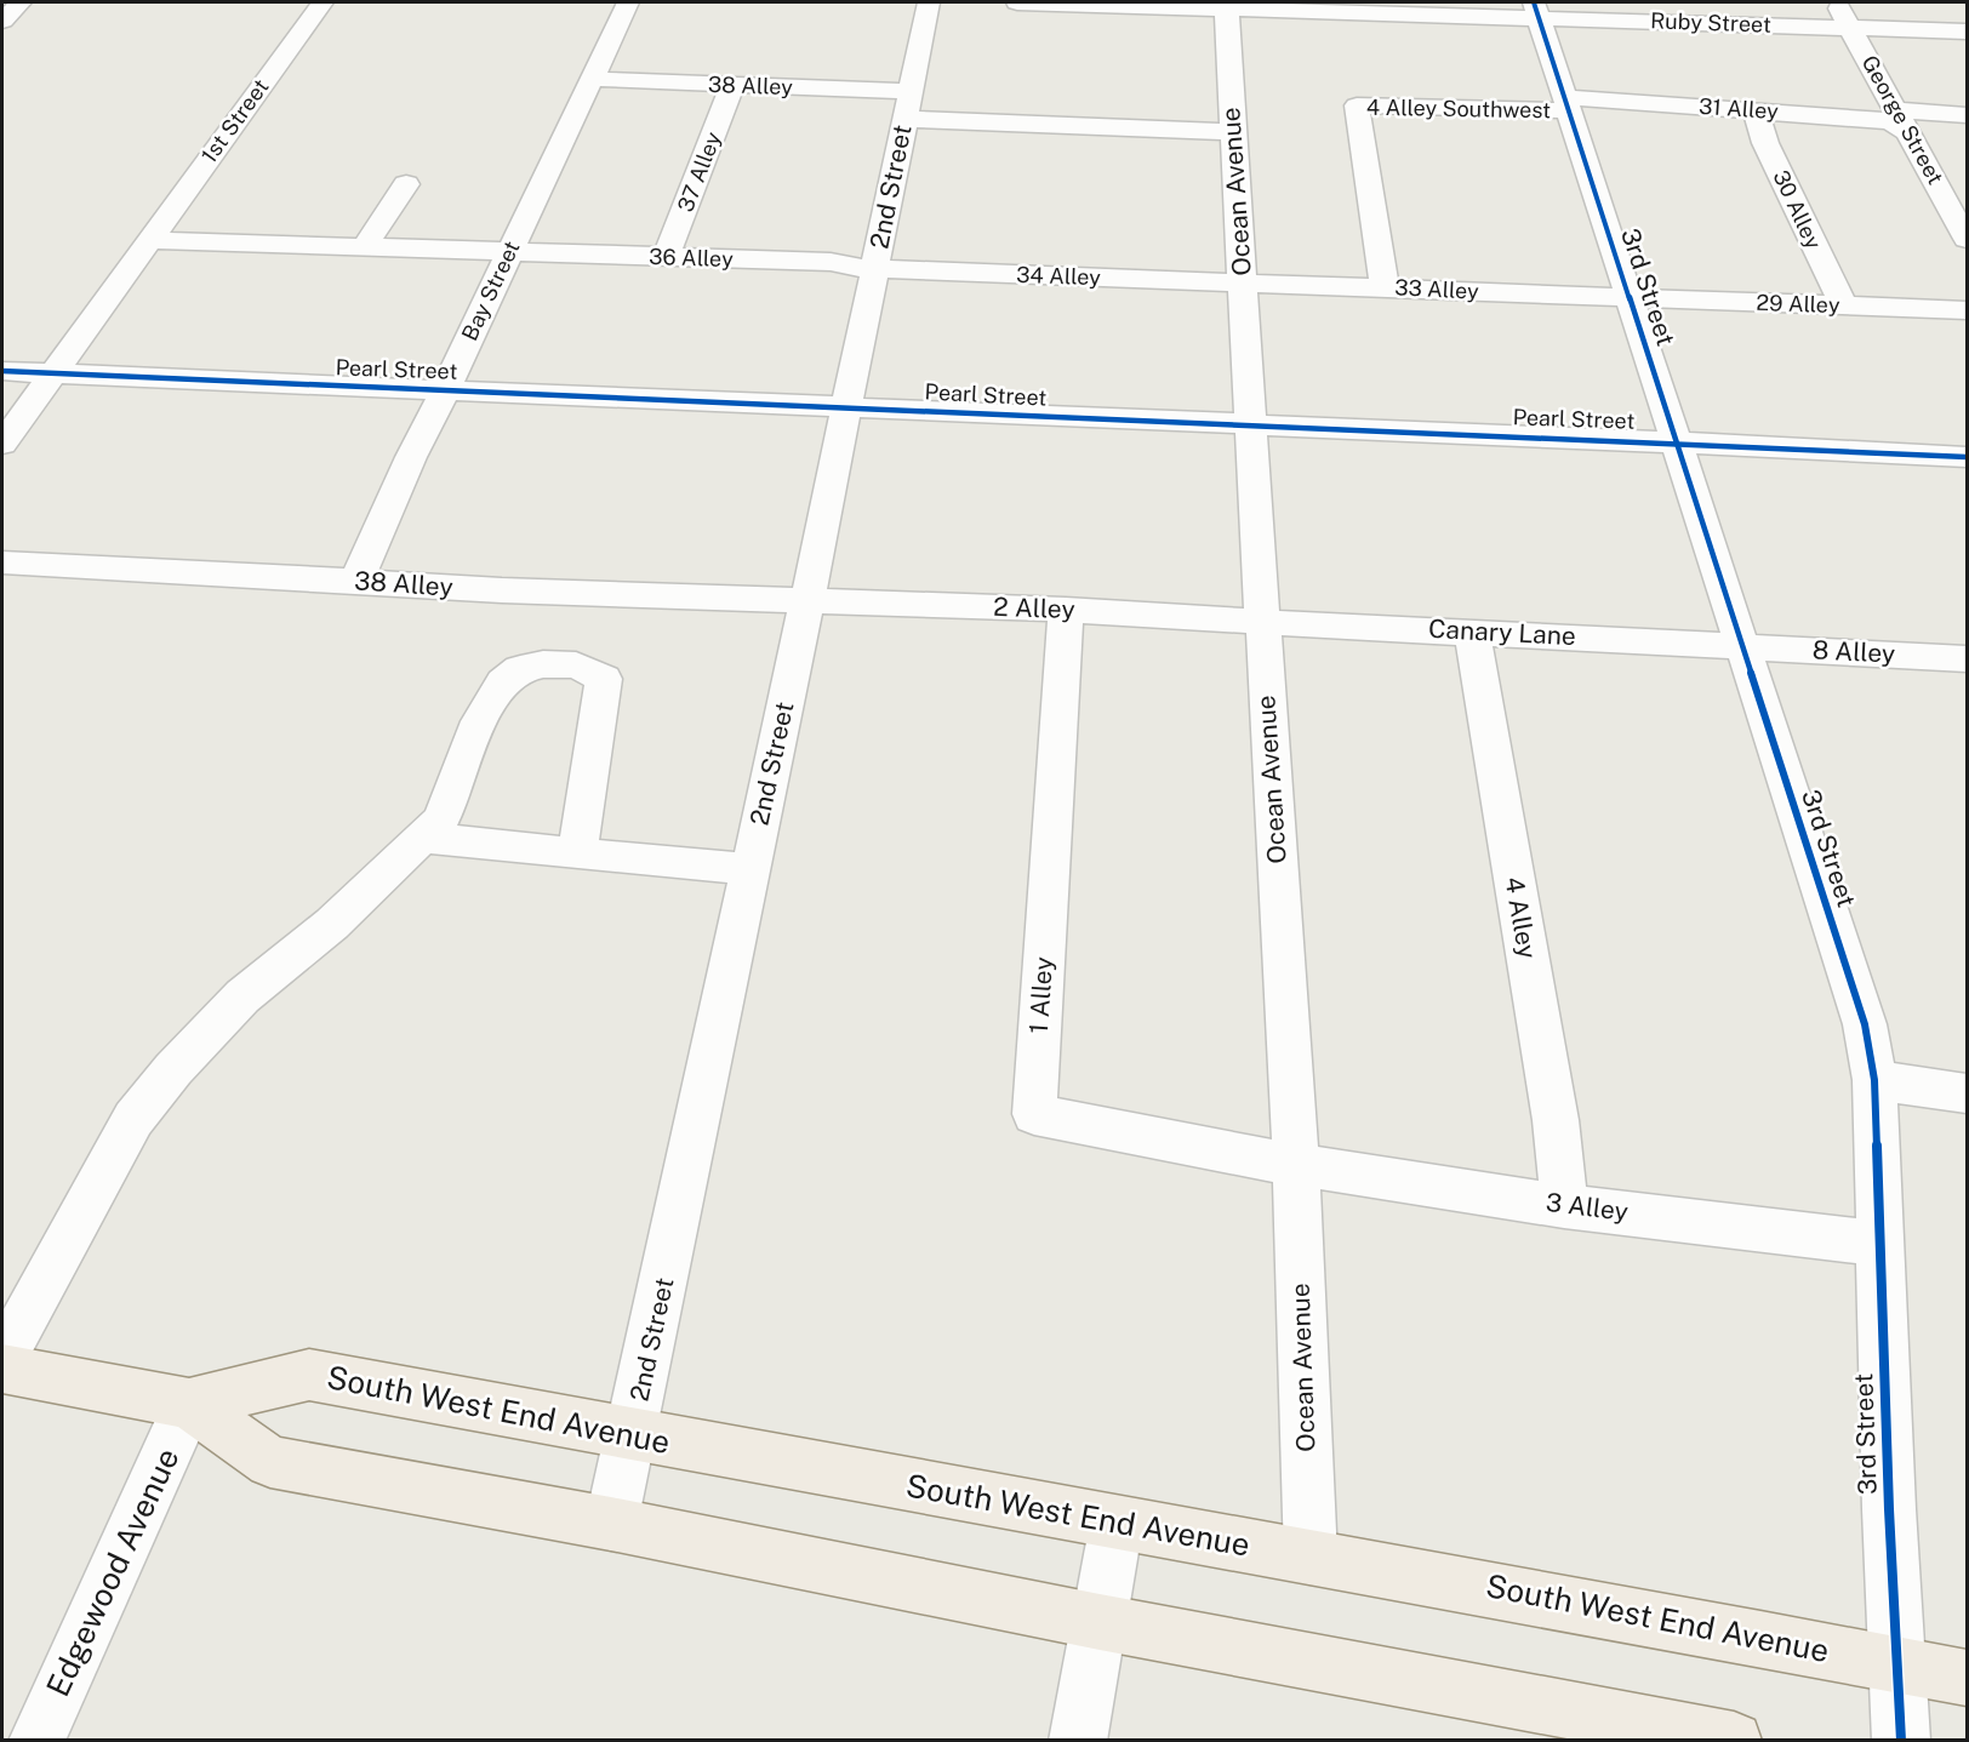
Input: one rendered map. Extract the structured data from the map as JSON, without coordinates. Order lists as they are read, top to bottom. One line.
{"streets":{"main road":["South West End Avenue"],"street":["Ruby Street","38 Alley","4 Alley Southwest","31 Alley","George Street","1st Street","37 Alley","2nd Street","Ocean Avenue","30 Alley","36 Alley","34 Alley","3rd Street","33 Alley","Bay Street","29 Alley","Pearl Street","2 Alley","Canary Lane","8 Alley","4 Alley","1 Alley","3 Alley","Edgewood Avenue"]},"crossings":[["Ruby Street","George Street"],["Ruby Street","Ocean Avenue"],["Ruby Street","3rd Street"],["38 Alley","37 Alley"],["38 Alley","2nd Street"],["38 Alley","Ocean Avenue"],["38 Alley","Bay Street"],["38 Alley","2 Alley"],["4 Alley Southwest","31 Alley"],["4 Alley Southwest","3rd Street"],["4 Alley Southwest","33 Alley"],["31 Alley","George Street"],["31 Alley","30 Alley"],["31 Alley","3rd Street"],["1st Street","Pearl Street"],["37 Alley","36 Alley"],["2nd Street","36 Alley"],["2nd Street","34 Alley"],["2nd Street","Pearl Street"],["2nd Street","2 Alley"],["2nd Street","South West End Avenue"],["Ocean Avenue","34 Alley"],["Ocean Avenue","33 Alley"],["Ocean Avenue","Pearl Street"],["Ocean Avenue","2 Alley"],["Ocean Avenue","Canary Lane"],["Ocean Avenue","1 Alley"],["Ocean Avenue","3 Alley"],["Ocean Avenue","South West End Avenue"],["30 Alley","29 Alley"],["36 Alley","34 Alley"],["36 Alley","Bay Street"],["34 Alley","33 Alley"],["3rd Street","33 Alley"],["3rd Street","29 Alley"],["3rd Street","Pearl Street"],["3rd Street","Canary Lane"],["3rd Street","8 Alley"],["3rd Street","3 Alley"],["3rd Street","South West End Avenue"],["33 Alley","29 Alley"],["Bay Street","Pearl Street"],["2 Alley","Canary Lane"],["2 Alley","1 Alley"],["Canary Lane","8 Alley"],["Canary Lane","4 Alley"],["4 Alley","3 Alley"],["1 Alley","3 Alley"],["South West End Avenue","Edgewood Avenue"]]}
